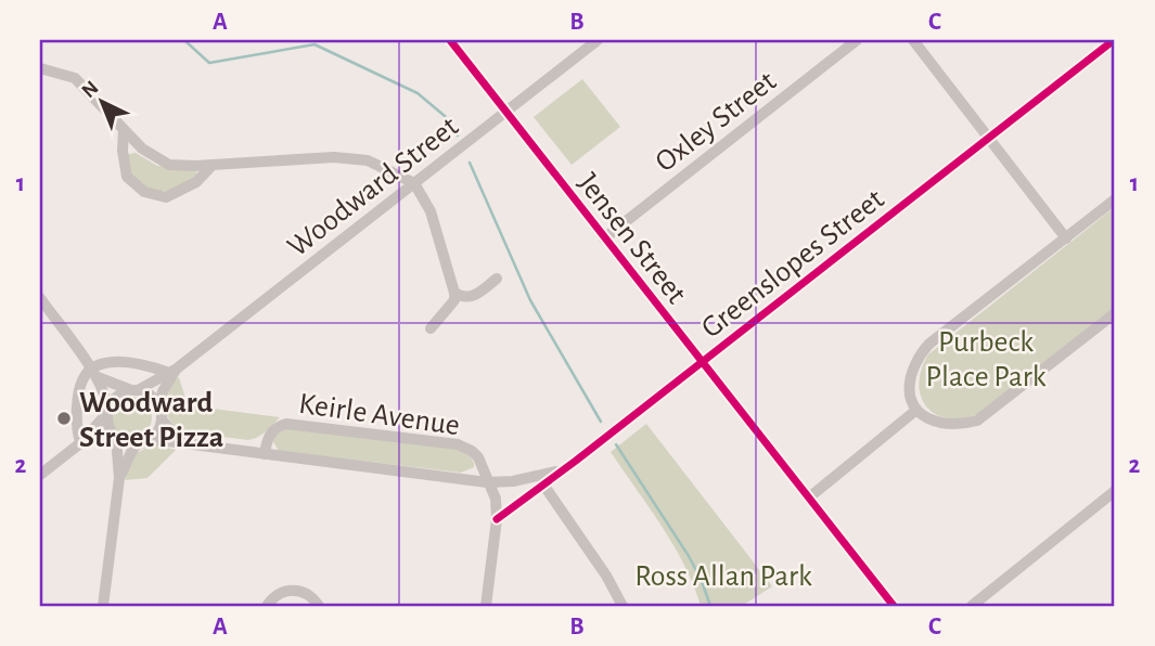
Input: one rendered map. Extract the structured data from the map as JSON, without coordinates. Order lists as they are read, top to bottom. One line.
{"streets":{"street":["Oxley Street","Woodward Street","Jensen Street","Greenslopes Street","Keirle Avenue"]},"crossings":[["Oxley Street","Jensen Street"],["Woodward Street","Jensen Street"],["Woodward Street","Keirle Avenue"],["Jensen Street","Greenslopes Street"],["Greenslopes Street","Keirle Avenue"]],"parks":["Purbeck Place Park","Ross Allan Park"],"places":["Woodward Street Pizza"],"north":"top left","grid":{"columns":["A","B","C"],"rows":["1","2"]}}
